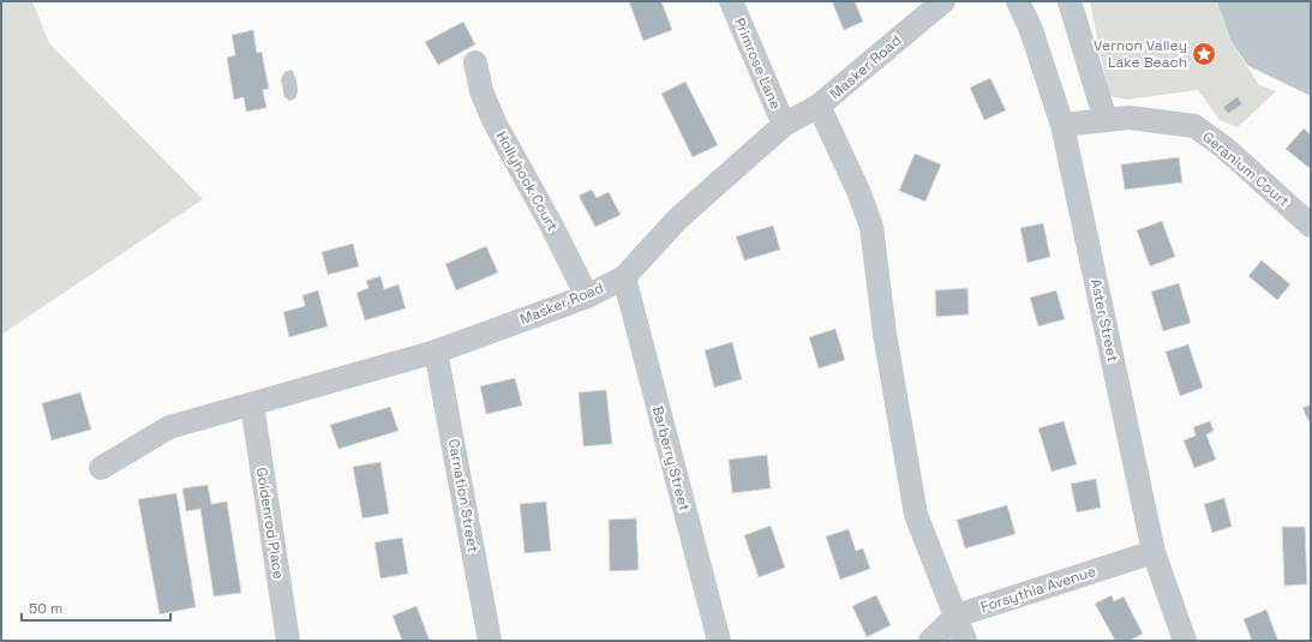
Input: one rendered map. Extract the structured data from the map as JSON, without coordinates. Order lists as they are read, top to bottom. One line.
{"streets":{"street":["Primrose Lane","Masker Road","Geranium Court","Hollyhock Court","Aster Street","Barberry Street","Carnation Street","Goldenrod Place","Forsythia Avenue"]},"crossings":[["Primrose Lane","Masker Road"],["Masker Road","Hollyhock Court"],["Masker Road","Barberry Street"],["Masker Road","Carnation Street"],["Masker Road","Goldenrod Place"],["Geranium Court","Aster Street"],["Aster Street","Forsythia Avenue"]],"places":{"place":["Vernon Valley Lake Beach"]},"scale_bar":"50 m"}
